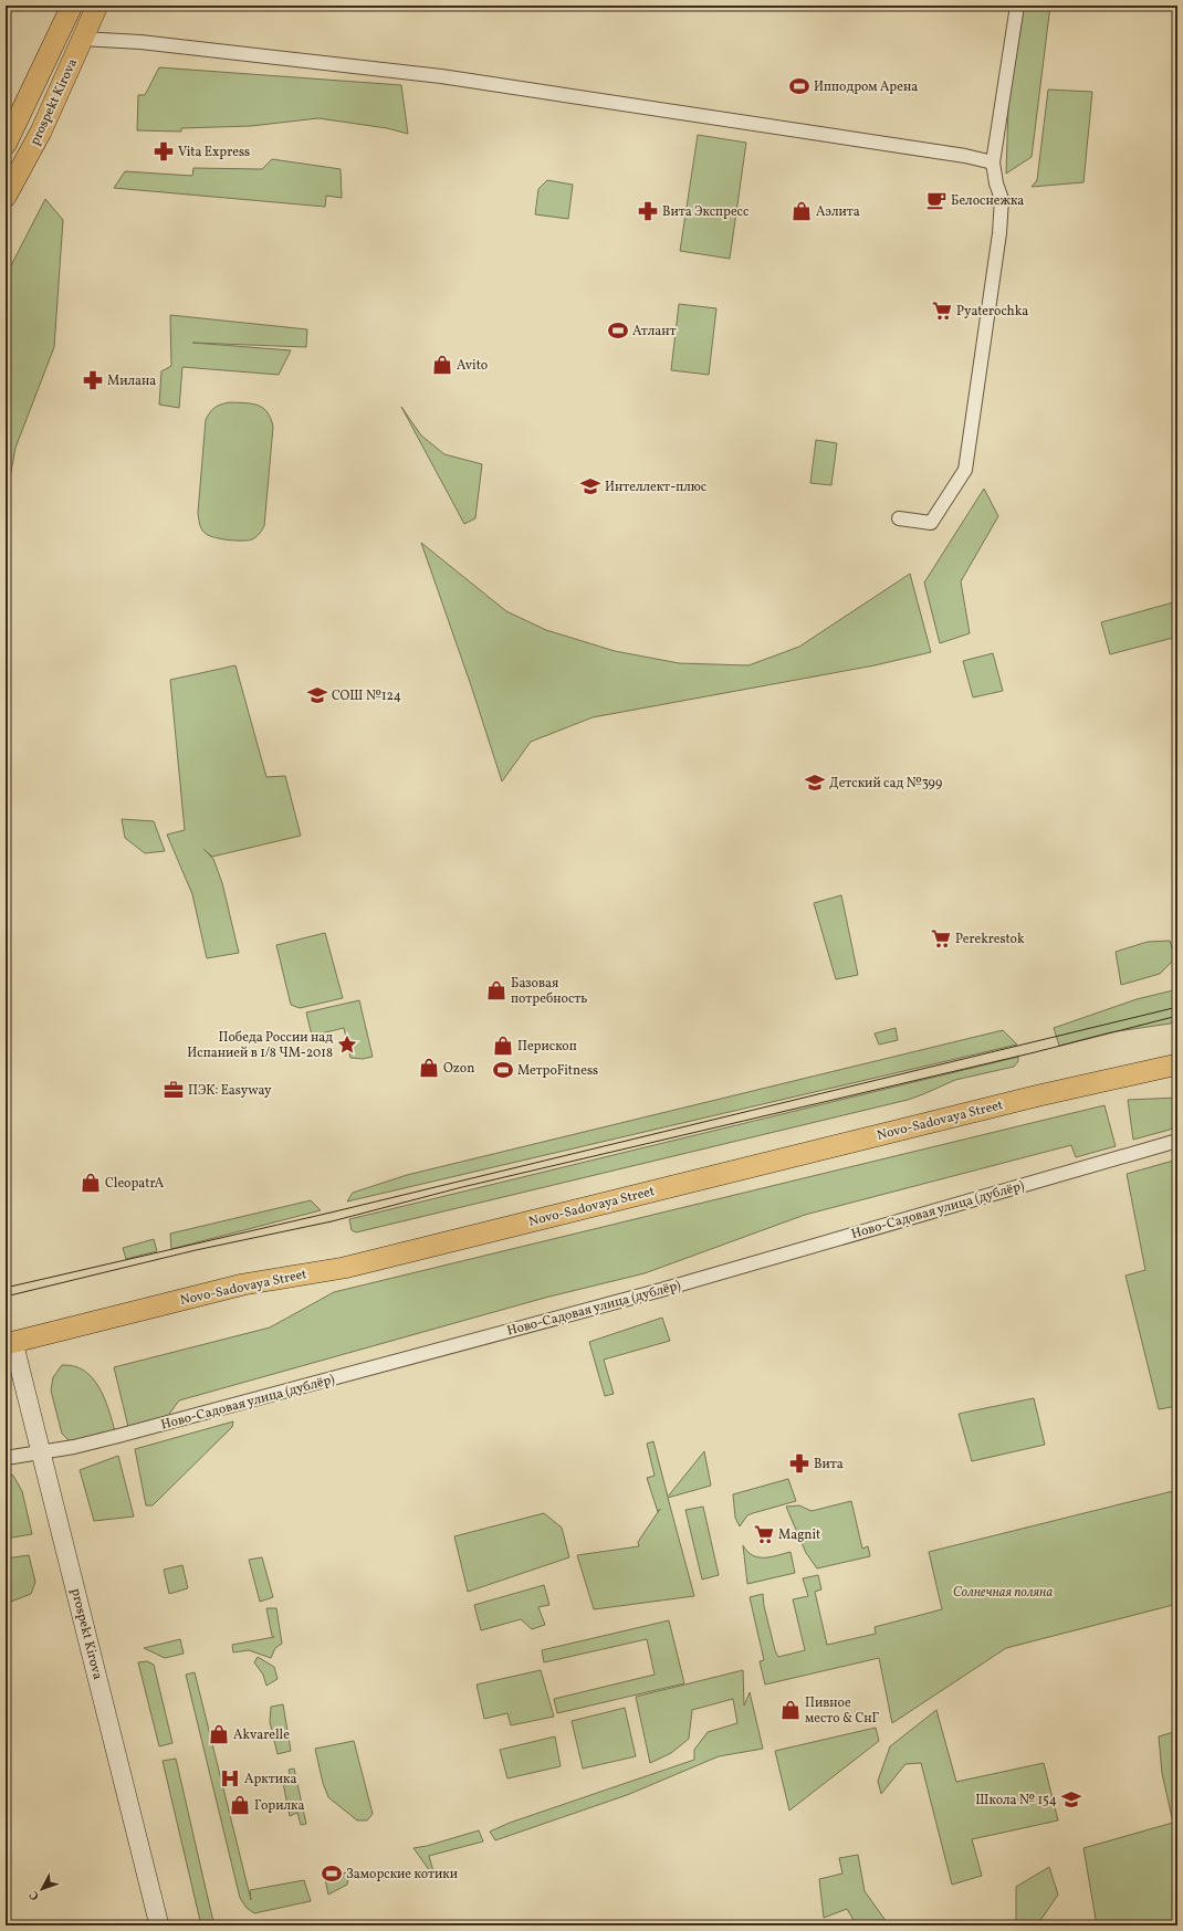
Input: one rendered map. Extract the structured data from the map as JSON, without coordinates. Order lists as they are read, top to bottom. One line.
{"streets":{"main road":["prospekt Kirova","Novo-Sadovaya Street"],"street":["Ново-Садовая улица (дублёр)"]},"crossings":[["prospekt Kirova","Novo-Sadovaya Street"],["prospekt Kirova","Ново-Садовая улица (дублёр)"]],"parks":["Солнечная поляна"],"places":{"sports":["Ипподром Арена","Атлант","МетроFitness","Заморские котики"],"pharmacy":["Vita Express","Вита Экспресс","Милана","Вита"],"cafe":["Белоснежка"],"shop":["Аэлита","Avito","Базовая потребность","Перископ","Ozon","CleopatrA","Пивное место & СнГ","Akvarelle","Горилка"],"supermarket":["Pyaterochka","Perekrestok","Magnit"],"school or university":["Интеллект-плюс","СОШ №124","Детский сад №399","Школа № 154"],"place":["Победа России над Испанией в 1/8 ЧМ-2018"],"office":["ПЭК: Easyway"],"hospital":["Арктика"]},"north":"bottom left"}
